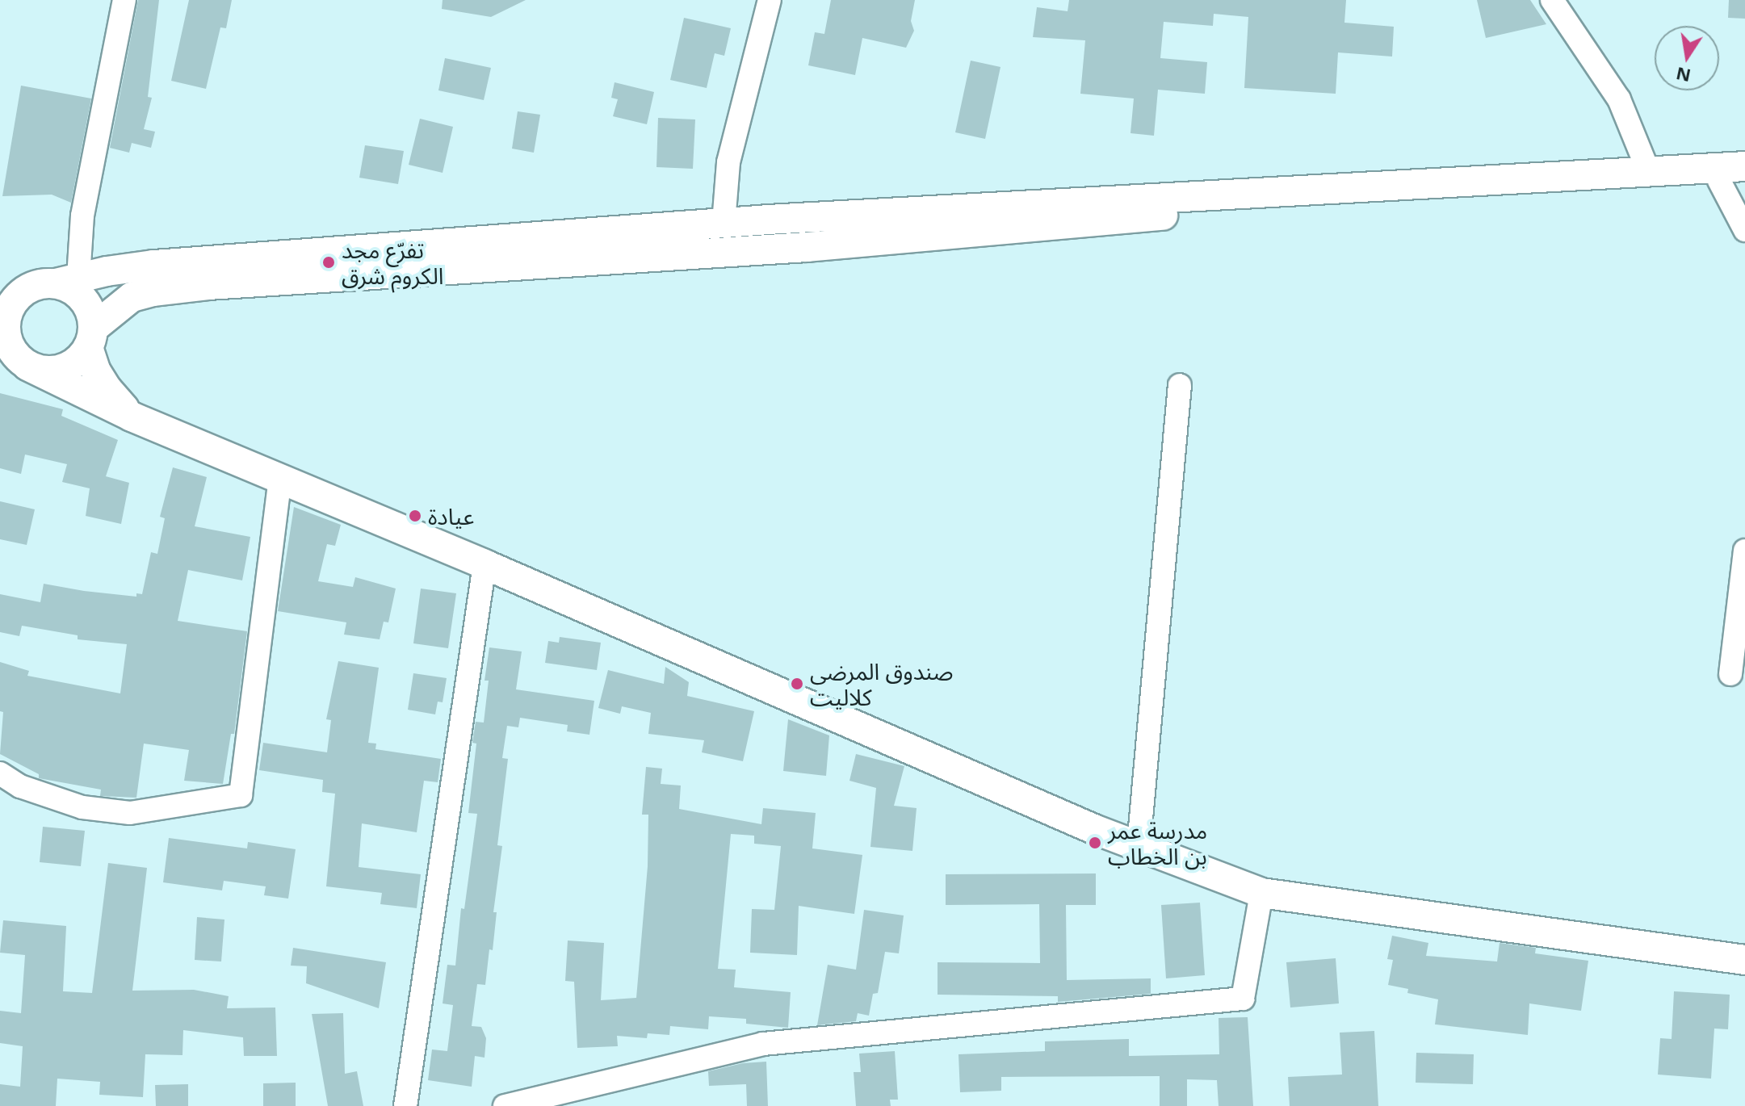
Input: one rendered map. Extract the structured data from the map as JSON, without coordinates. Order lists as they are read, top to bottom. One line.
{"places":["تفرّع مجد الكروم شرق","عيادة","صندوق المرضى كلاليت","مدرسة عمر بن الخطاب"],"north":"bottom"}
